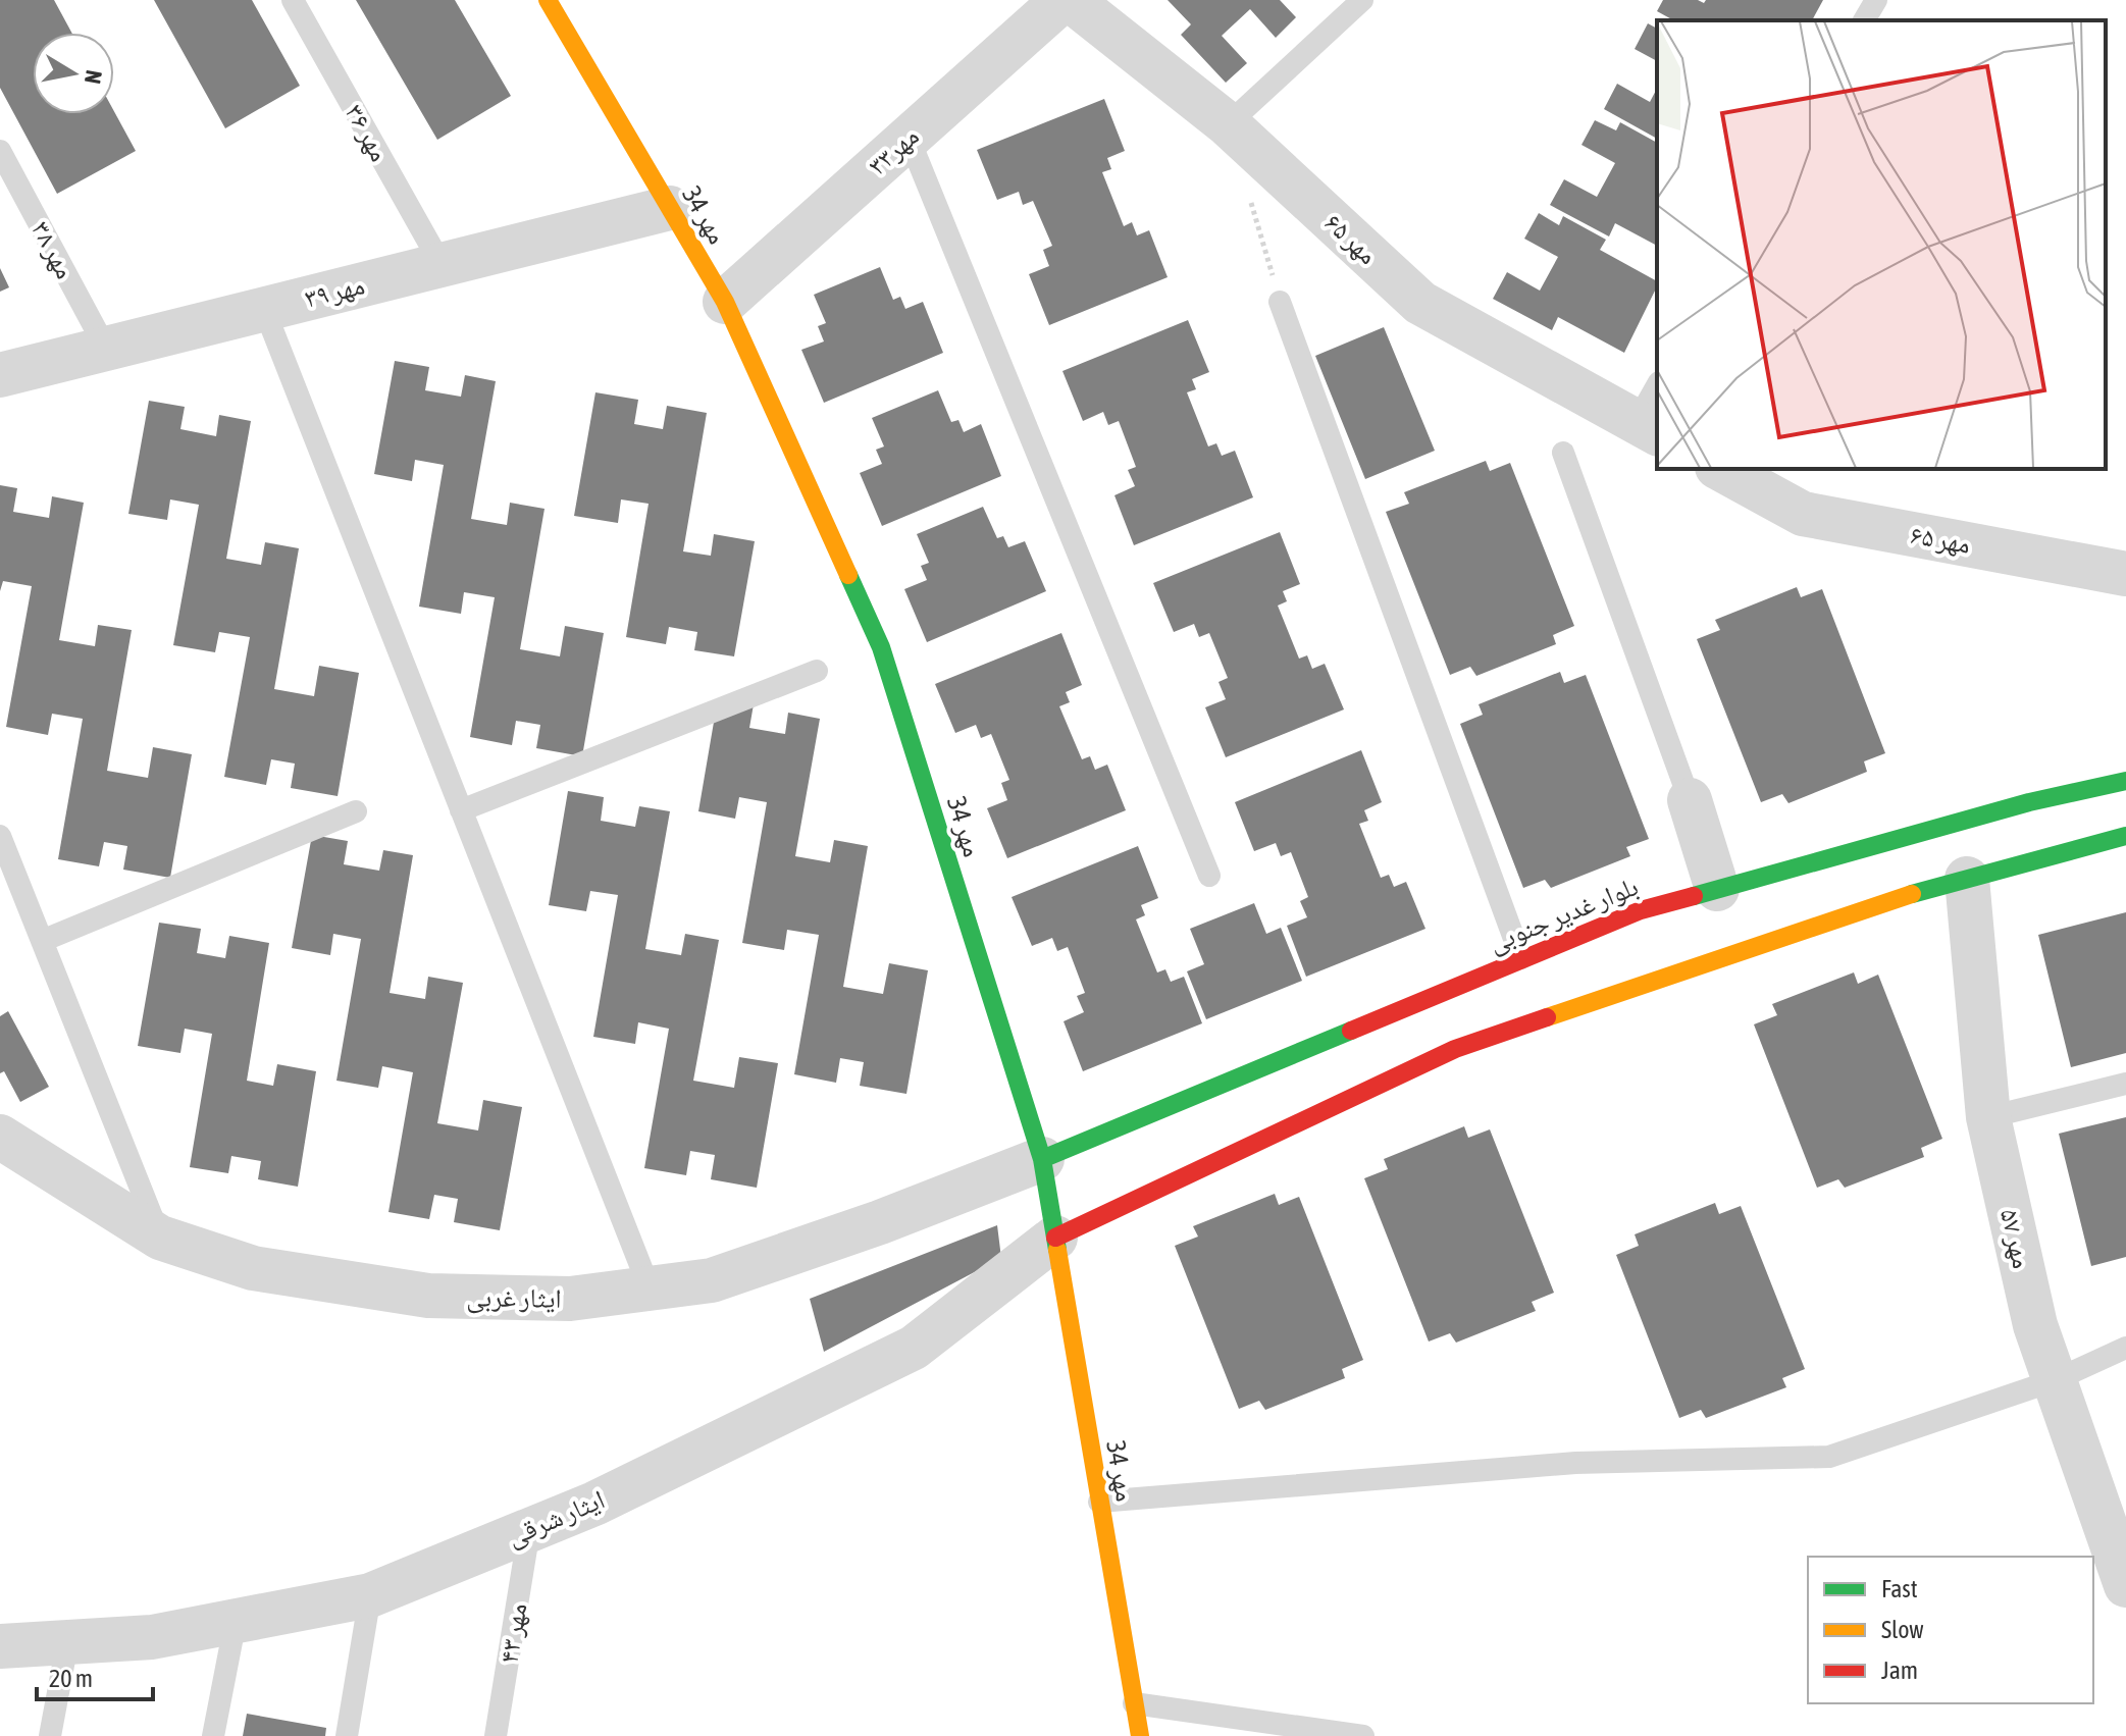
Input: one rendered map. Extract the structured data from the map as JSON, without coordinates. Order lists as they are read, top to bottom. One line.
{"streets":{"main road":["مهر 34","بلوار غدیر جنوبی"],"street":["مهر۳۳","مهر ۶۵","مهر ۳۹","مهر ۵۷","ایثار غربی","ایثار شرقی"],"lane":["مهر ۳۶","مهر ۳۸","مهر ۴۳"]},"crossings":[["مهر ۳۶","مهر ۳۹"],["مهر۳۳","مهر 34"],["مهر 34","مهر ۳۹"],["مهر 34","بلوار غدیر جنوبی"],["مهر 34","ایثار غربی"],["مهر 34","ایثار شرقی"],["مهر ۳۸","مهر ۳۹"],["بلوار غدیر جنوبی","ایثار غربی"],["ایثار شرقی","مهر ۴۳"]],"legend":["Fast","Slow","Jam"],"scale_bar":"20 m","north":"right"}
